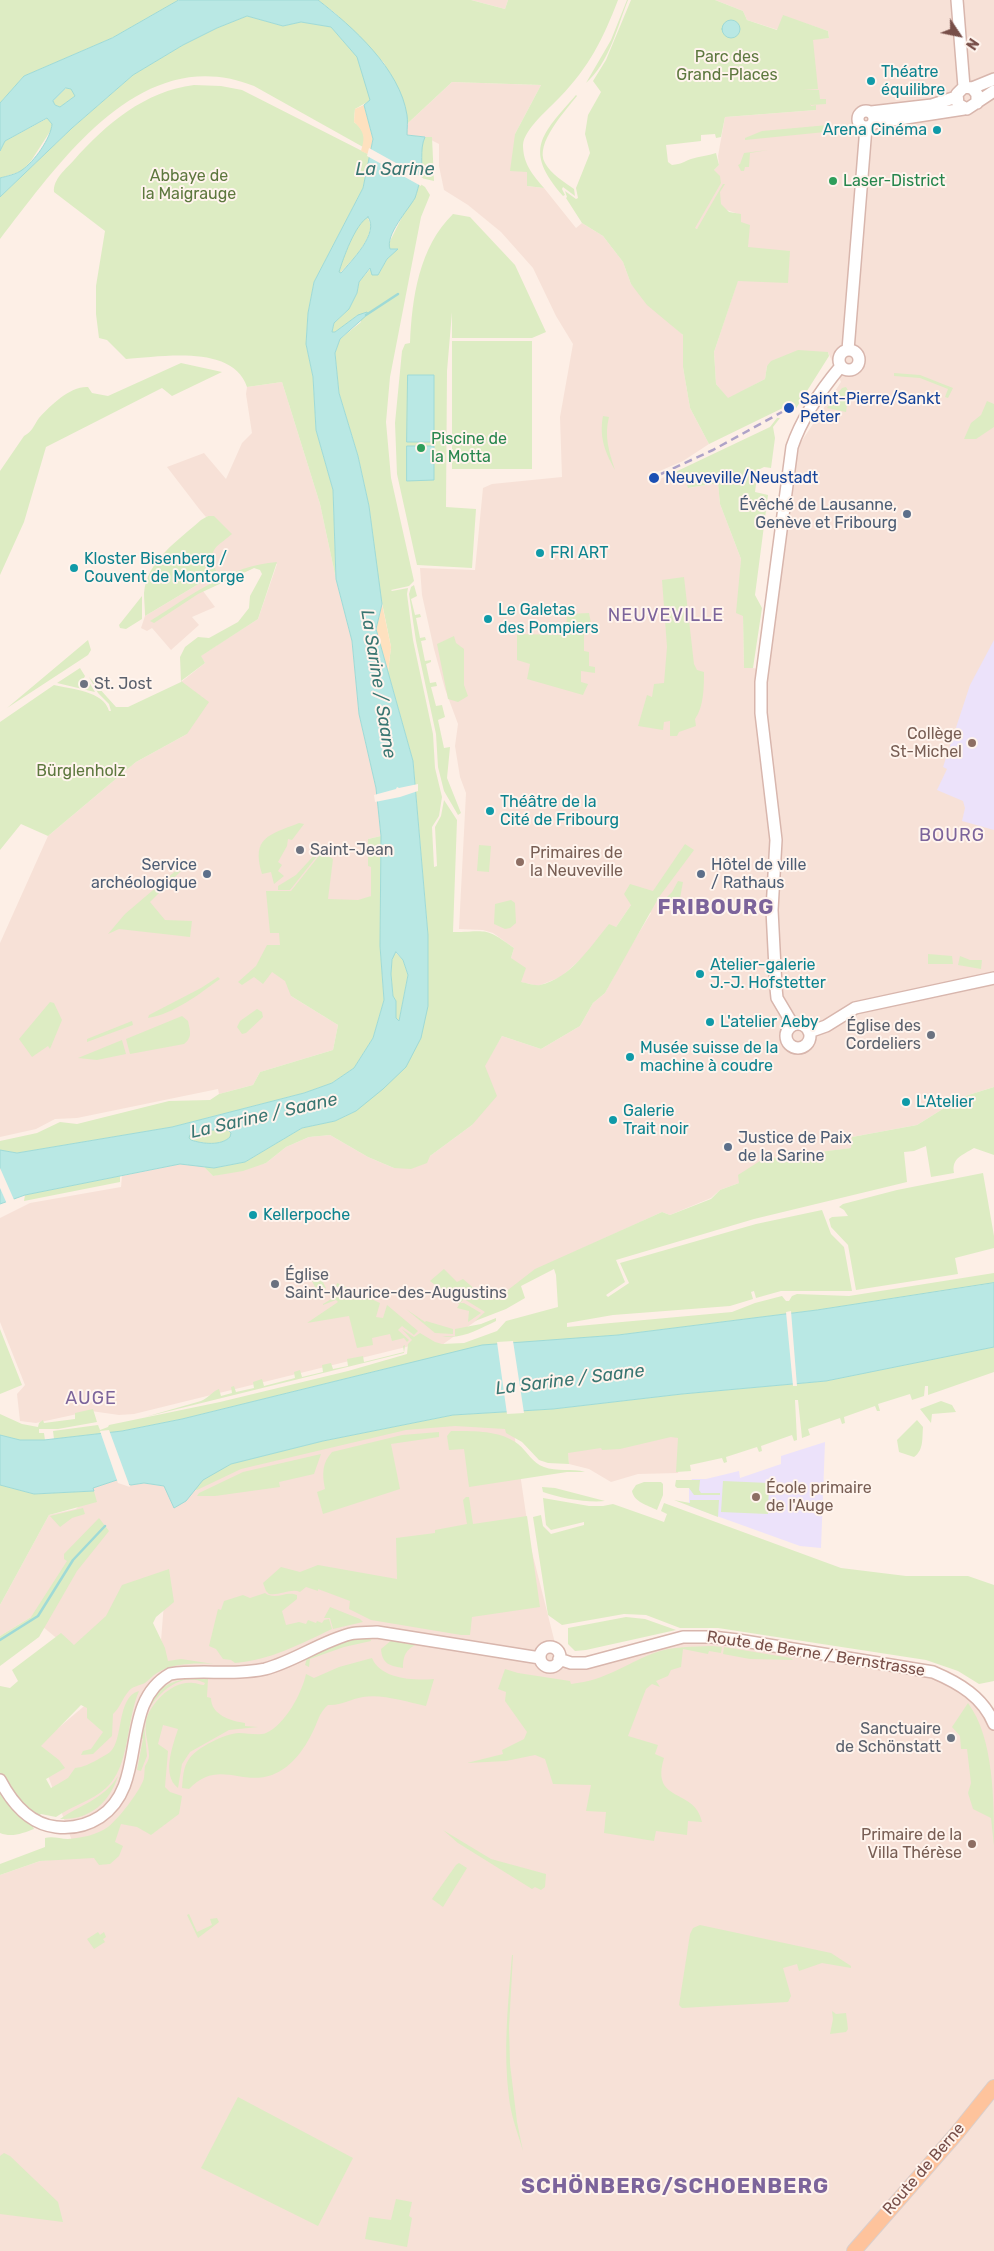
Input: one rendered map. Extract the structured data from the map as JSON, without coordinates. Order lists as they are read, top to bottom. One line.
{"streets":{"main road":["Route de Berne / Bernstrasse","Route de Berne"]},"districts":["NEUVEVILLE","BOURG","FRIBOURG","AUGE","SCHÖNBERG/SCHOENBERG"],"water":["La Sarine","La Sarine / Saane"],"parks":["Parc des Grand-Places","Abbaye de la Maigrauge","Bürglenholz"],"places":["Théatre équilibre","Arena Cinéma","Laser-District","Saint-Pierre/Sankt Peter","Piscine de la Motta","Neuveville/Neustadt","Évêché de Lausanne, Genève et Fribourg","FRI ART","Kloster Bisenberg / Couvent de Montorge","Le Galetas des Pompiers","St. Jost","Collège St-Michel","Théâtre de la Cité de Fribourg","Saint-Jean","Primaires de la Neuveville","Service archéologique","Hôtel de ville / Rathaus","Atelier-galerie J.-J. Hofstetter","L'atelier Aeby","Église des Cordeliers","Musée suisse de la machine à coudre","L'Atelier","Galerie Trait noir","Justice de Paix de la Sarine","Kellerpoche","Église Saint-Maurice-des-Augustins","École primaire de l'Auge","Sanctuaire de Schönstatt","Primaire de la Villa Thérèse"],"north":"bottom right"}
